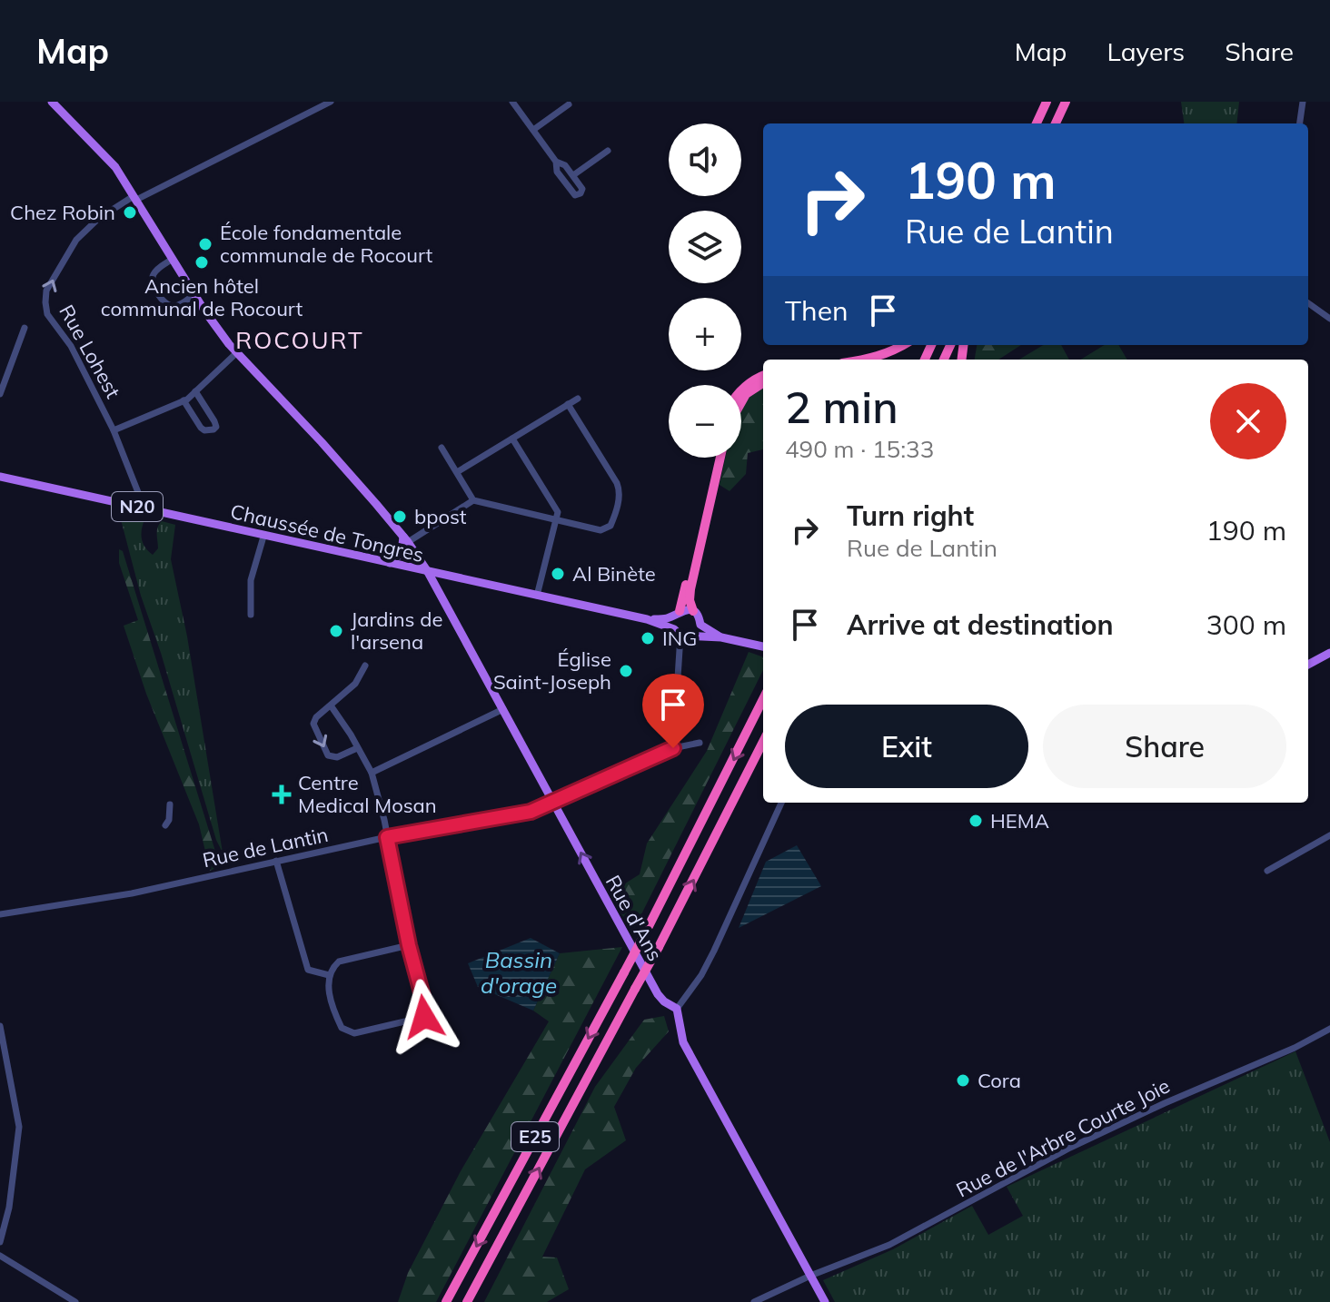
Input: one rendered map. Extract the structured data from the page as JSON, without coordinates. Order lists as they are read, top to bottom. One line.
{"streets":{"highway":["E25"],"main road":["N20","Chaussée de Tongres","Rue d'Ans"],"street":["Rue Lohest","Rue de Lantin","Rue de l'Arbre Courte Joie"]},"crossings":[["Rue Lohest","Chaussée de Tongres"],["Rue Lohest","Rue d'Ans"],["Chaussée de Tongres","Rue d'Ans"],["Rue de Lantin","Rue d'Ans"]],"one_way":["Rue Lohest"],"districts":["ROCOURT"],"water":["Bassin d'orage"],"places":{"other":["Chez Robin","École fondamentale communale de Rocourt","Ancien hôtel communal de Rocourt","bpost","Al Binète","Jardins de l'arsena","ING","Église Saint-Joseph","HEMA","Cora"],"health":["Centre Medical Mosan"]},"page":{"header":"Map","nav":["Map","Layers","Share"],"map_buttons":["+","−"],"turn":["190 m","Rue de Lantin"],"then":"Then","heading":["2 min","490 m · 15:33"],"list":[{"name":"Turn right","note":"Rue de Lantin","value":"190 m"},{"name":"Arrive at destination","value":"300 m"}],"buttons":["Exit","Share"]}}
